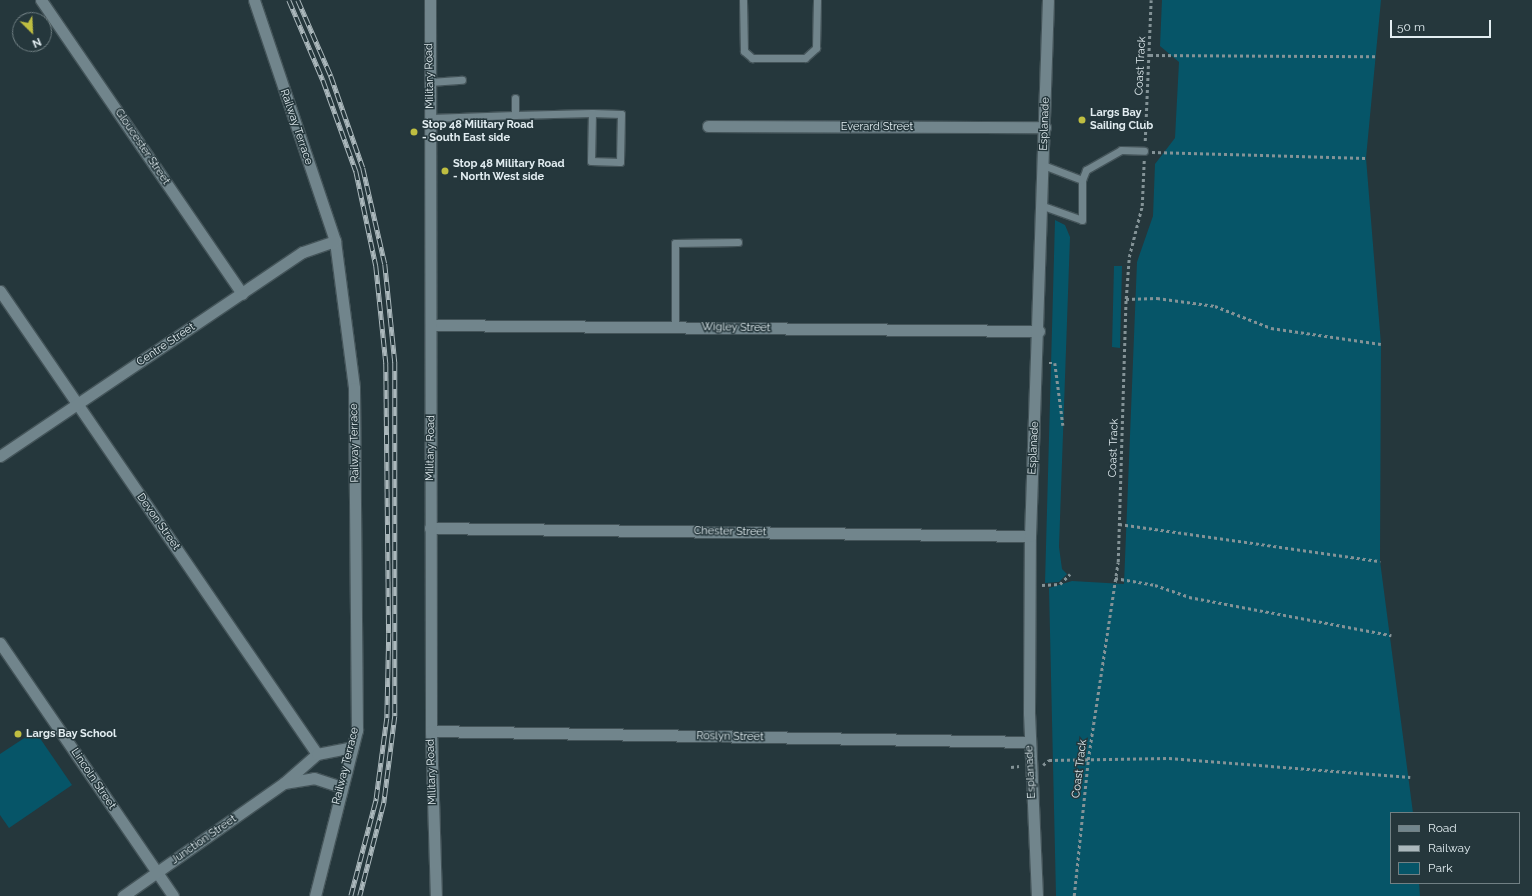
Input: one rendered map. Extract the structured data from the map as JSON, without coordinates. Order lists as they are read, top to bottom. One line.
{"streets":{"street":["Military Road","Esplanade","Railway Terrace","Everard Street","Gloucester Street","Wigley Street","Centre Street","Devon Street","Chester Street","Roslyn Street","Lincoln Street","Junction Street"],"path":["Coast Track"]},"crossings":[["Military Road","Wigley Street"],["Military Road","Chester Street"],["Military Road","Roslyn Street"],["Esplanade","Everard Street"],["Esplanade","Wigley Street"],["Esplanade","Chester Street"],["Esplanade","Roslyn Street"],["Railway Terrace","Centre Street"],["Railway Terrace","Junction Street"],["Gloucester Street","Centre Street"],["Centre Street","Devon Street"],["Devon Street","Junction Street"],["Lincoln Street","Junction Street"]],"places":["Largs Bay Sailing Club","Stop 48 Military Road - South East side","Stop 48 Military Road - North West side","Largs Bay School"],"legend":["Road","Railway","Park"],"scale_bar":"50 m","north":"bottom right"}
